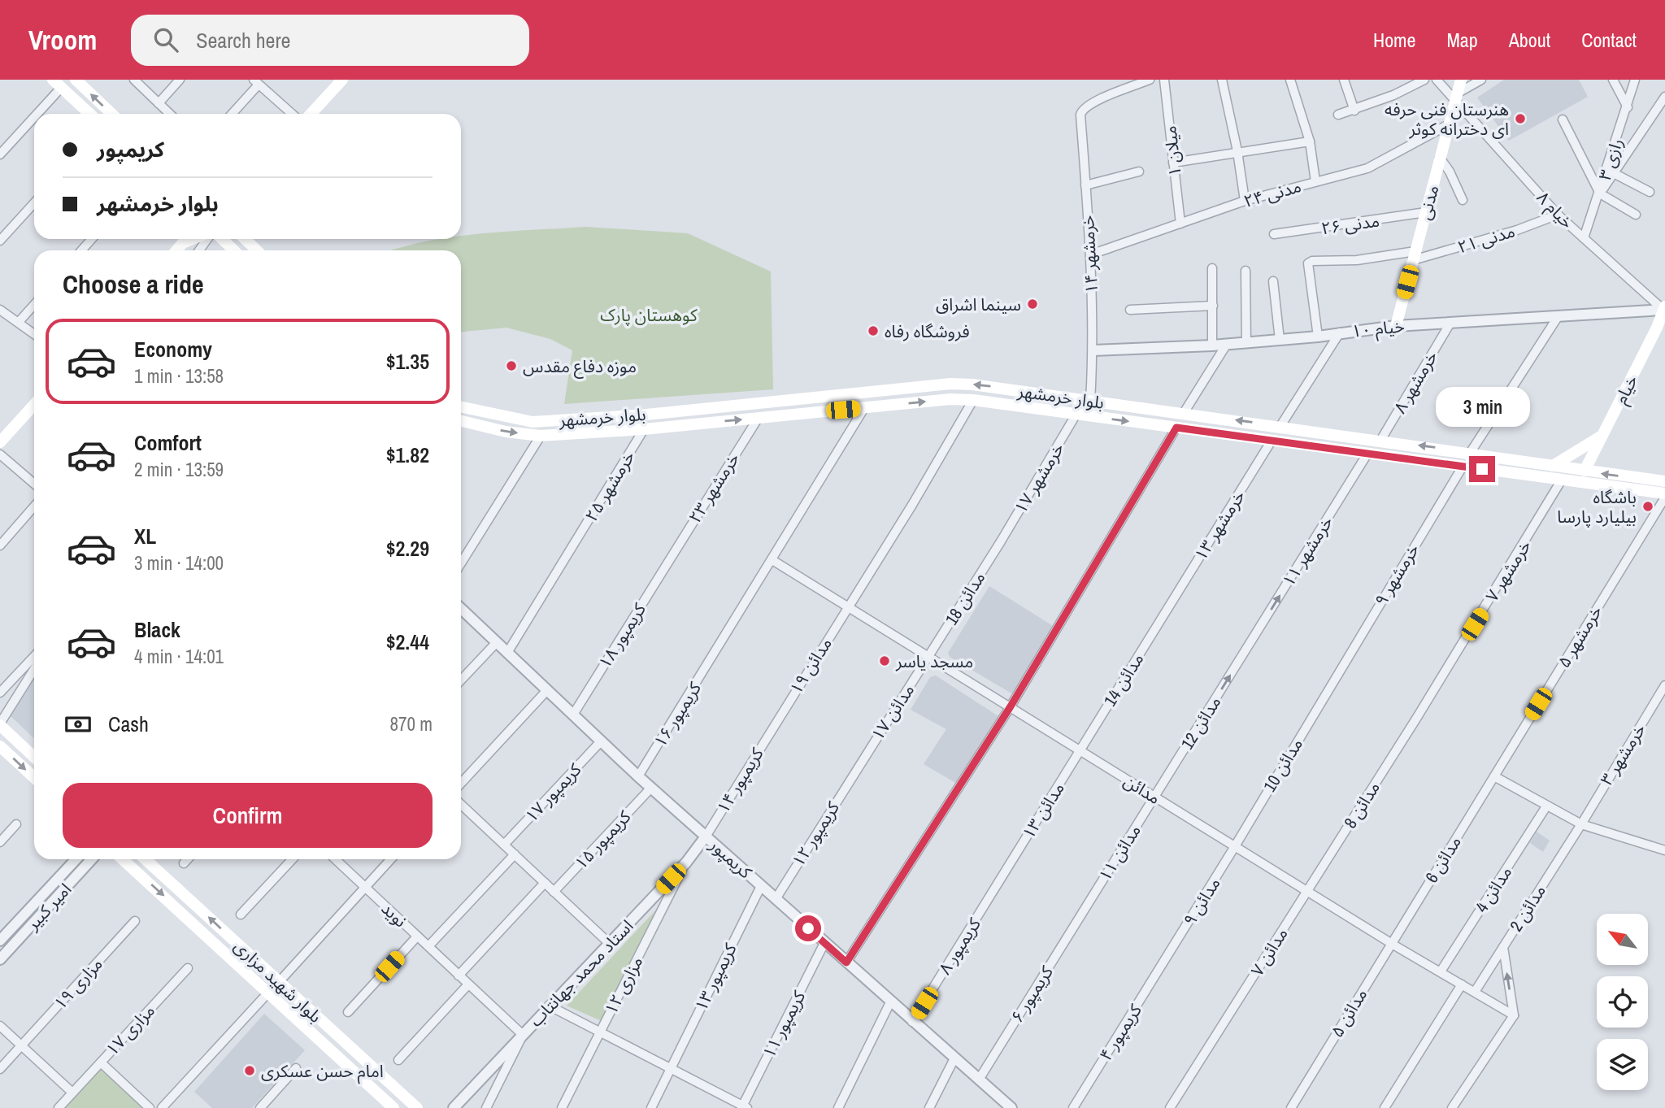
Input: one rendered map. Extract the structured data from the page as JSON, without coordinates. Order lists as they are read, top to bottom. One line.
{"streets":{"main road":["مدنی","خیام","بلوار خرمشهر","بلوار شهید مزاری"],"street":["میلان ۱","رازی ۳","مدنی ۲۴","خیام ۸","مدنی ۲۶","مدنی ۲۱","خرمشهر ۱۴","خیام ۱۰","خرمشهر ۸","خرمشهر ۱۷","خرمشهر ۲۵","خرمشهر ۲۳","خرمشهر ۱۳","خرمشهر ۱۱","خرمشهر ۷","خرمشهر ۹","مدائن 18","کریمپور ۱۸","خرمشهر ۵","مدائن ۱۹","مدائن 14","مدائن ۱۷","کریمپور ۱۶","مدائن 12","خرمشهر ۳","مدائن 10","کریمپور ۱۴","مدائن","کریمپور ۱۷","مدائن 8","مدائن ۱۳","کریمپور ۱۲","کریمپور ۱۵","مدائن ۱۱","کریمپور","مدائن 6","مدائن 4","مدائن ۹","امیر کبیر","مدائن 2","نوید","کریمپور ۸","مدائن ۷","استاد محمد جهانتاب","کریمپور ۱۳","مزاری ۱۹","مزاری ۱۲","کریمپور ۶","مدائن ۵","کریمپور ۱۱","مزاری ۱۷","کریمپور ۴"]},"crossings":[["میلان ۱","مدنی ۲۴"],["رازی ۳","خیام ۸"],["مدنی ۲۴","مدنی"],["مدنی ۲۴","خرمشهر ۱۴"],["مدنی","خیام ۸"],["مدنی","مدنی ۲۶"],["مدنی","مدنی ۲۱"],["مدنی","خیام ۱۰"],["خیام ۸","مدنی ۲۱"],["خیام ۸","خیام ۱۰"],["خیام ۸","خیام"],["مدنی ۲۱","خیام ۱۰"],["خرمشهر ۱۴","خیام ۱۰"],["خرمشهر ۱۴","بلوار خرمشهر"],["خیام ۱۰","خرمشهر ۸"],["خیام ۱۰","خیام"],["خرمشهر ۸","بلوار خرمشهر"],["خیام","بلوار خرمشهر"],["بلوار خرمشهر","خرمشهر ۱۷"],["بلوار خرمشهر","خرمشهر ۲۵"],["بلوار خرمشهر","خرمشهر ۲۳"],["بلوار خرمشهر","خرمشهر ۱۳"],["بلوار خرمشهر","خرمشهر ۱۱"],["بلوار خرمشهر","خرمشهر ۷"],["بلوار خرمشهر","خرمشهر ۹"],["بلوار خرمشهر","خرمشهر ۵"],["بلوار خرمشهر","مدائن ۱۹"],["بلوار خرمشهر","کریمپور ۱۶"],["خرمشهر ۱۷","مدائن 18"],["خرمشهر ۲۵","کریمپور"],["خرمشهر ۲۳","کریمپور ۱۸"],["خرمشهر ۱۳","مدائن 14"],["خرمشهر ۱۱","مدائن 12"],["خرمشهر ۷","مدائن 8"],["خرمشهر ۹","مدائن 10"],["مدائن 18","مدائن ۱۷"],["مدائن 18","مدائن"],["کریمپور ۱۸","کریمپور"],["خرمشهر ۵","مدائن 6"],["مدائن ۱۹","کریمپور ۱۴"],["مدائن ۱۹","مدائن"],["مدائن 14","مدائن"],["مدائن 14","مدائن ۱۳"],["مدائن ۱۷","مدائن"],["مدائن ۱۷","کریمپور ۱۲"],["کریمپور ۱۶","مدائن"],["کریمپور ۱۶","کریمپور"],["مدائن 12","مدائن"],["مدائن 12","مدائن ۱۱"],["خرمشهر ۳","مدائن 2"],["مدائن 10","مدائن"],["مدائن 10","مدائن ۹"],["کریمپور ۱۴","کریمپور"],["کریمپور ۱۴","استاد محمد جهانتاب"],["مدائن","مدائن 8"],["مدائن","مدائن ۱۳"],["مدائن","مدائن ۱۱"],["مدائن","مدائن 6"],["مدائن","مدائن 4"],["مدائن","مدائن ۹"],["مدائن","مدائن 2"],["مدائن","مدائن ۷"],["مدائن","مدائن ۵"],["کریمپور ۱۷","کریمپور"],["مدائن 8","مدائن ۷"],["مدائن ۱۳","کریمپور ۸"],["کریمپور ۱۲","کریمپور"],["کریمپور ۱۵","کریمپور"],["مدائن ۱۱","کریمپور ۶"],["کریمپور","کریمپور ۸"],["کریمپور","استاد محمد جهانتاب"],["کریمپور","کریمپور ۱۳"],["کریمپور","کریمپور ۶"],["کریمپور","کریمپور ۱۱"],["مدائن 6","مدائن ۵"],["مدائن ۹","کریمپور ۴"],["نوید","استاد محمد جهانتاب"],["استاد محمد جهانتاب","مزاری ۱۲"]],"one_way":["خرمشهر ۱۱","مدائن 12"],"parks":["کوهستان پارک"],"places":["هنرستان فنی حرفه ای دخترانه کوثر","سینما اشراق","فروشگاه رفاه","موزه دفاع مقدس","باشگاه بیلیارد پارسا","مسجد یاسر","امام حسن عسکری"],"north":"top left","page":{"header":"Vroom","search":"Search here","nav":["Home","Map","About","Contact"],"banner":["کریمپور","بلوار خرمشهر"],"heading":"Choose a ride","list":[{"name":"Economy","note":"1 min · 13:58","value":"$1.35"},{"name":"Comfort","note":"2 min · 13:59","value":"$1.82"},{"name":"XL","note":"3 min · 14:00","value":"$2.29"},{"name":"Black","note":"4 min · 14:01","value":"$2.44"}],"bubble":"3 min","pay":["Cash","870 m"],"buttons":"Confirm"}}
